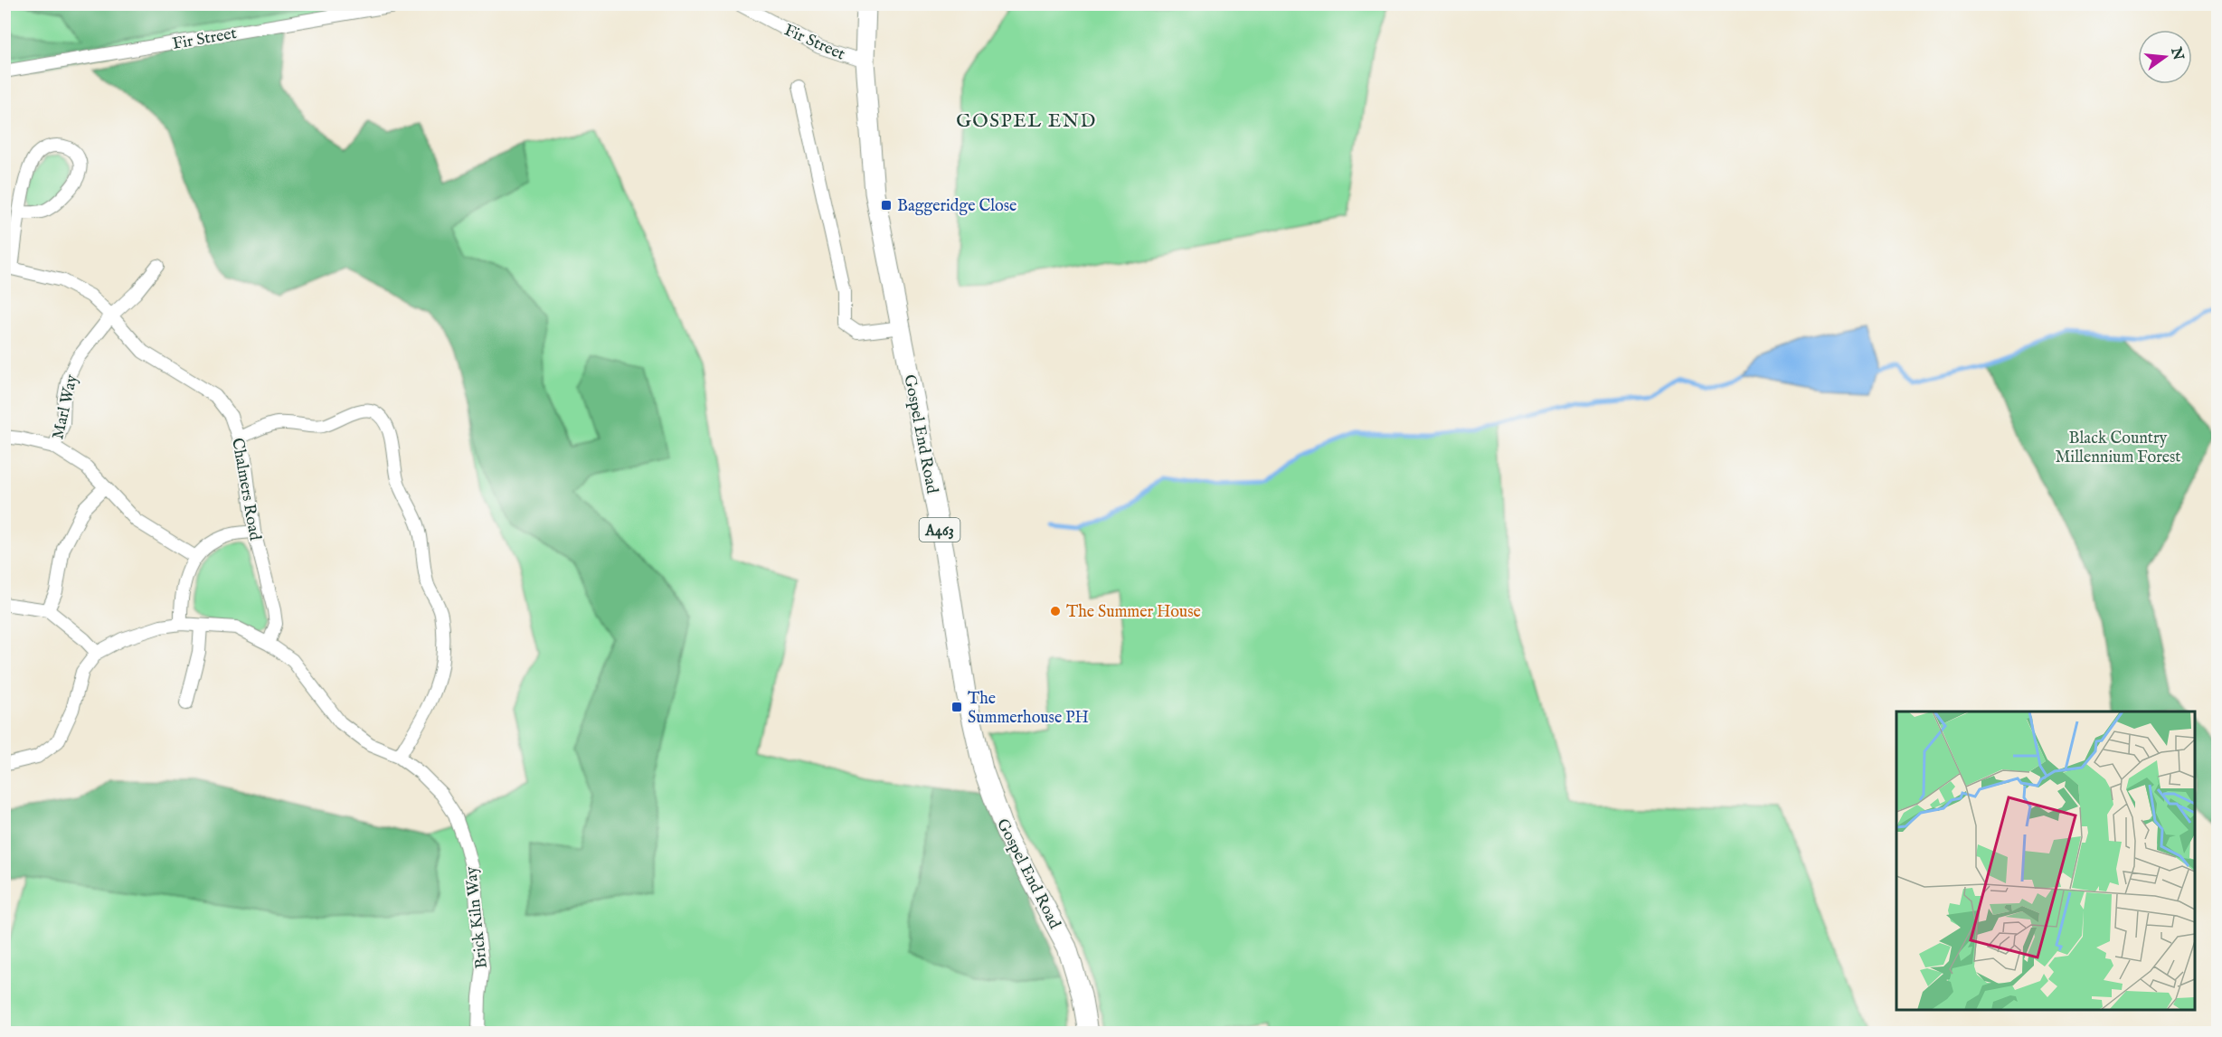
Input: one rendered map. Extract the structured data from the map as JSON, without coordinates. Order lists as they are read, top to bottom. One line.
{"streets":{"main road":["Gospel End Road","A463"],"street":["Fir Street","Marl Way","Chalmers Road","Brick Kiln Way"]},"crossings":[["Fir Street","Gospel End Road"],["Marl Way","Chalmers Road"],["Chalmers Road","Brick Kiln Way"]],"districts":["GOSPEL END"],"parks":["Black Country Millennium Forest"],"places":{"transit":["Baggeridge Close","The Summerhouse PH"],"other":["The Summer House"]},"north":"right"}
